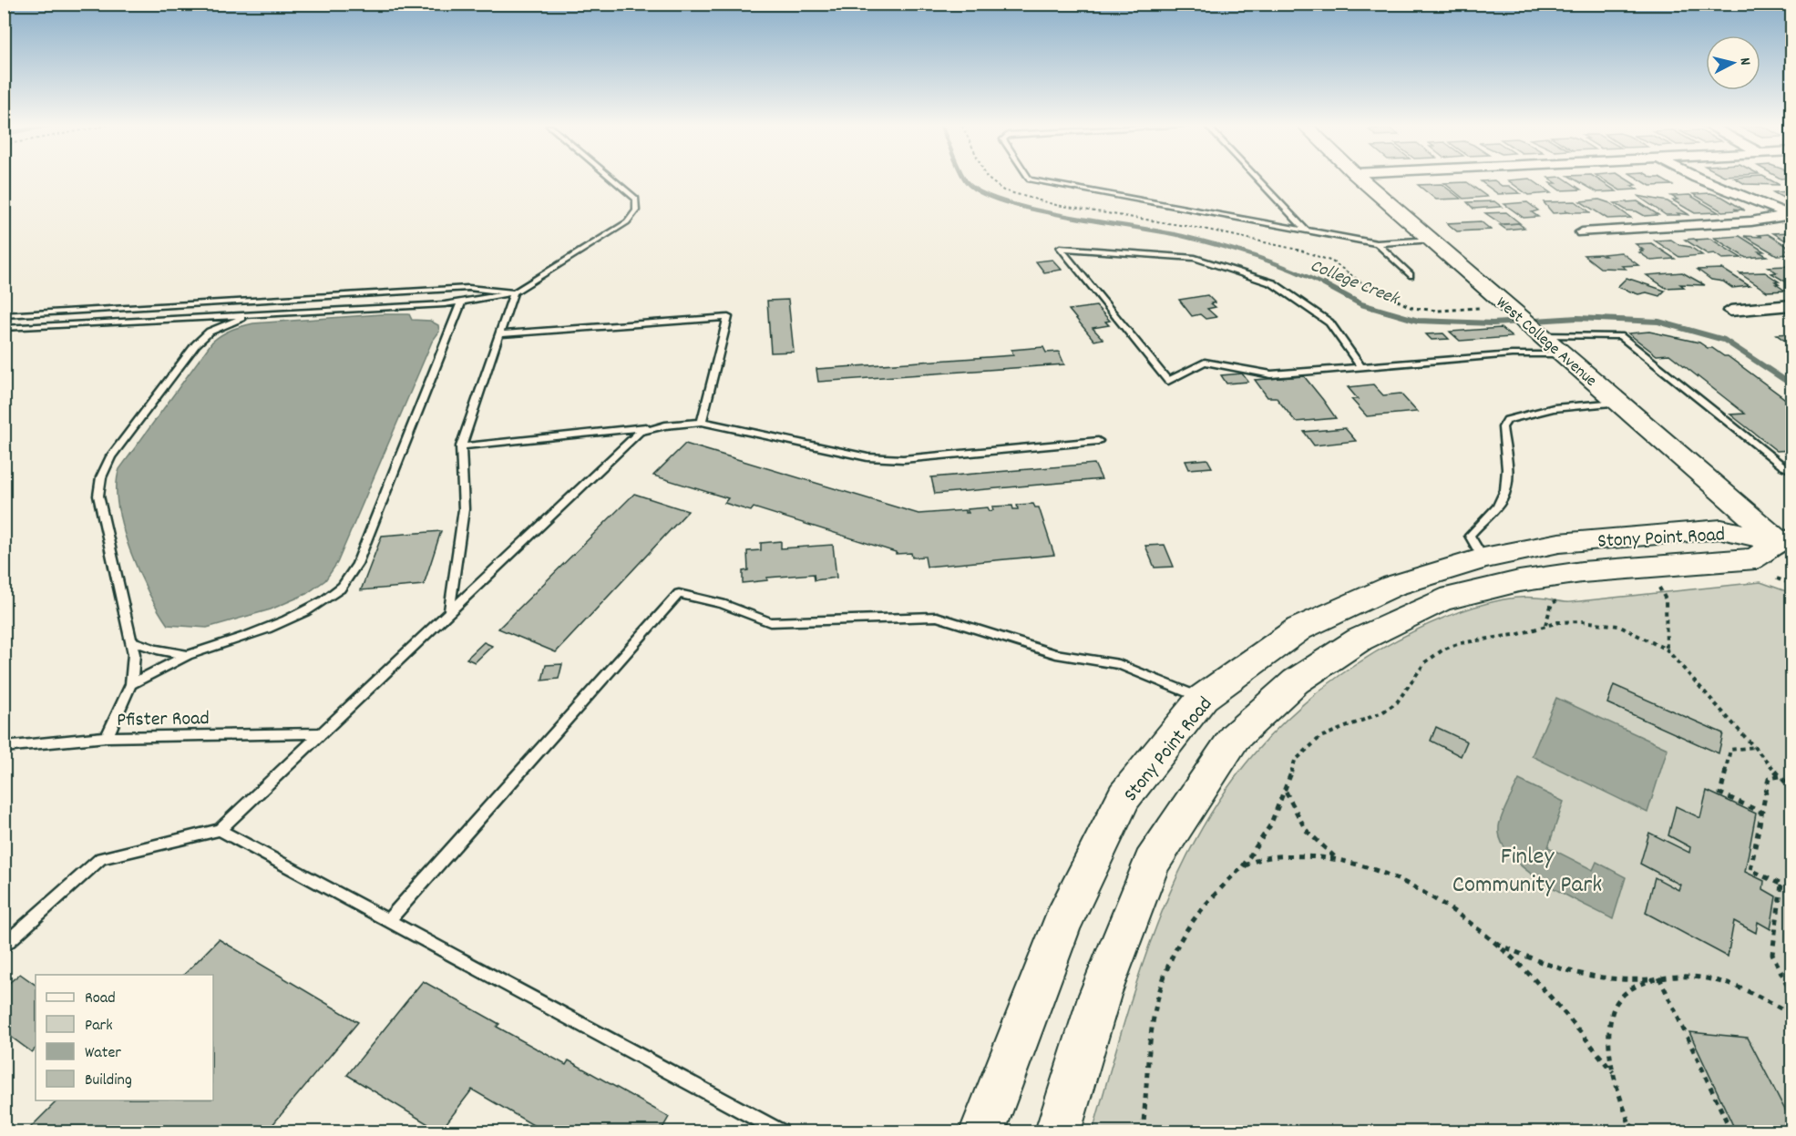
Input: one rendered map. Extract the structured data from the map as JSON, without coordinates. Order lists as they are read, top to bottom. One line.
{"streets":{"main road":["West College Avenue","Stony Point Road"],"lane":["Pfister Road"]},"crossings":[["West College Avenue","Stony Point Road"]],"water":["College Creek"],"parks":["Finley Community Park"],"legend":["Road","Park","Water","Building"],"north":"right"}
